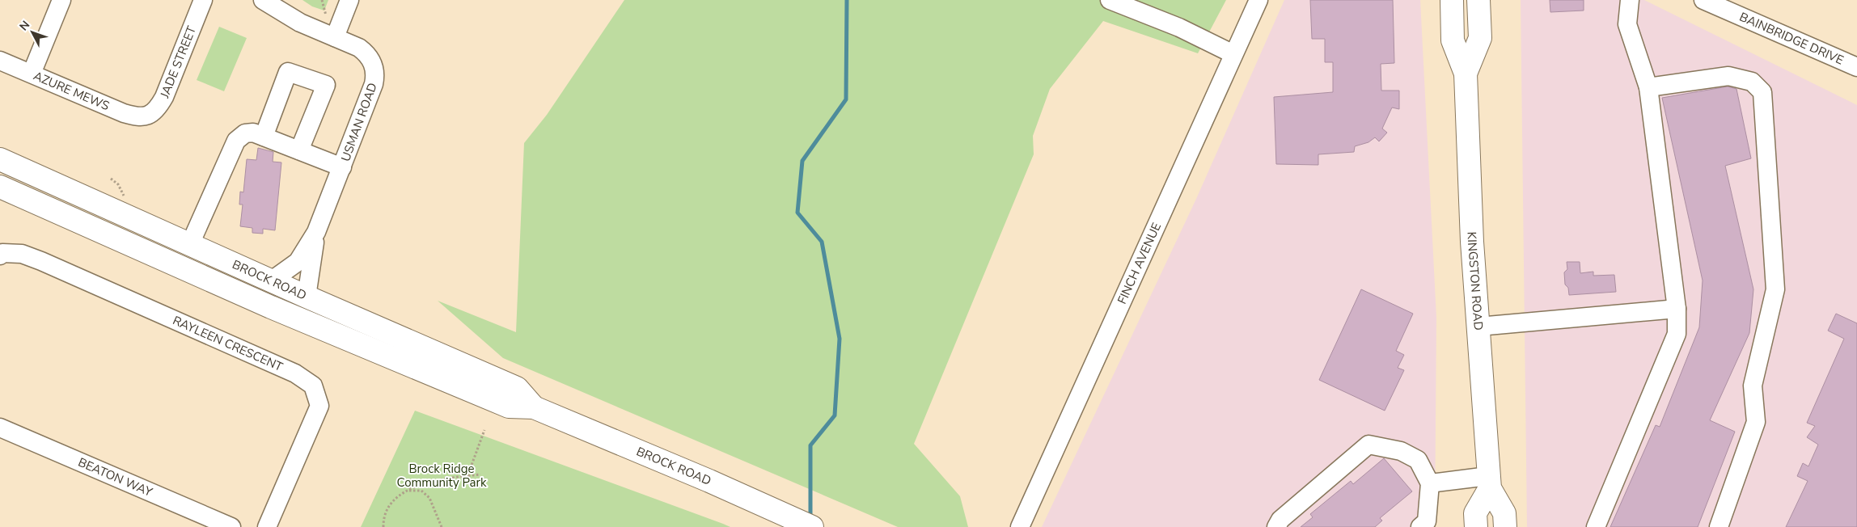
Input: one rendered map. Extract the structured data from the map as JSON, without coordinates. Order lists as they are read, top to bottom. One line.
{"streets":{"main road":["BROCK ROAD","KINGSTON ROAD"],"street":["BAINBRIDGE DRIVE","JADE STREET","AZURE MEWS","USMAN ROAD","FINCH AVENUE","RAYLEEN CRESCENT","BEATON WAY"]},"crossings":[["JADE STREET","AZURE MEWS"],["USMAN ROAD","BROCK ROAD"]],"parks":["Brock Ridge Community Park"],"north":"top left"}
